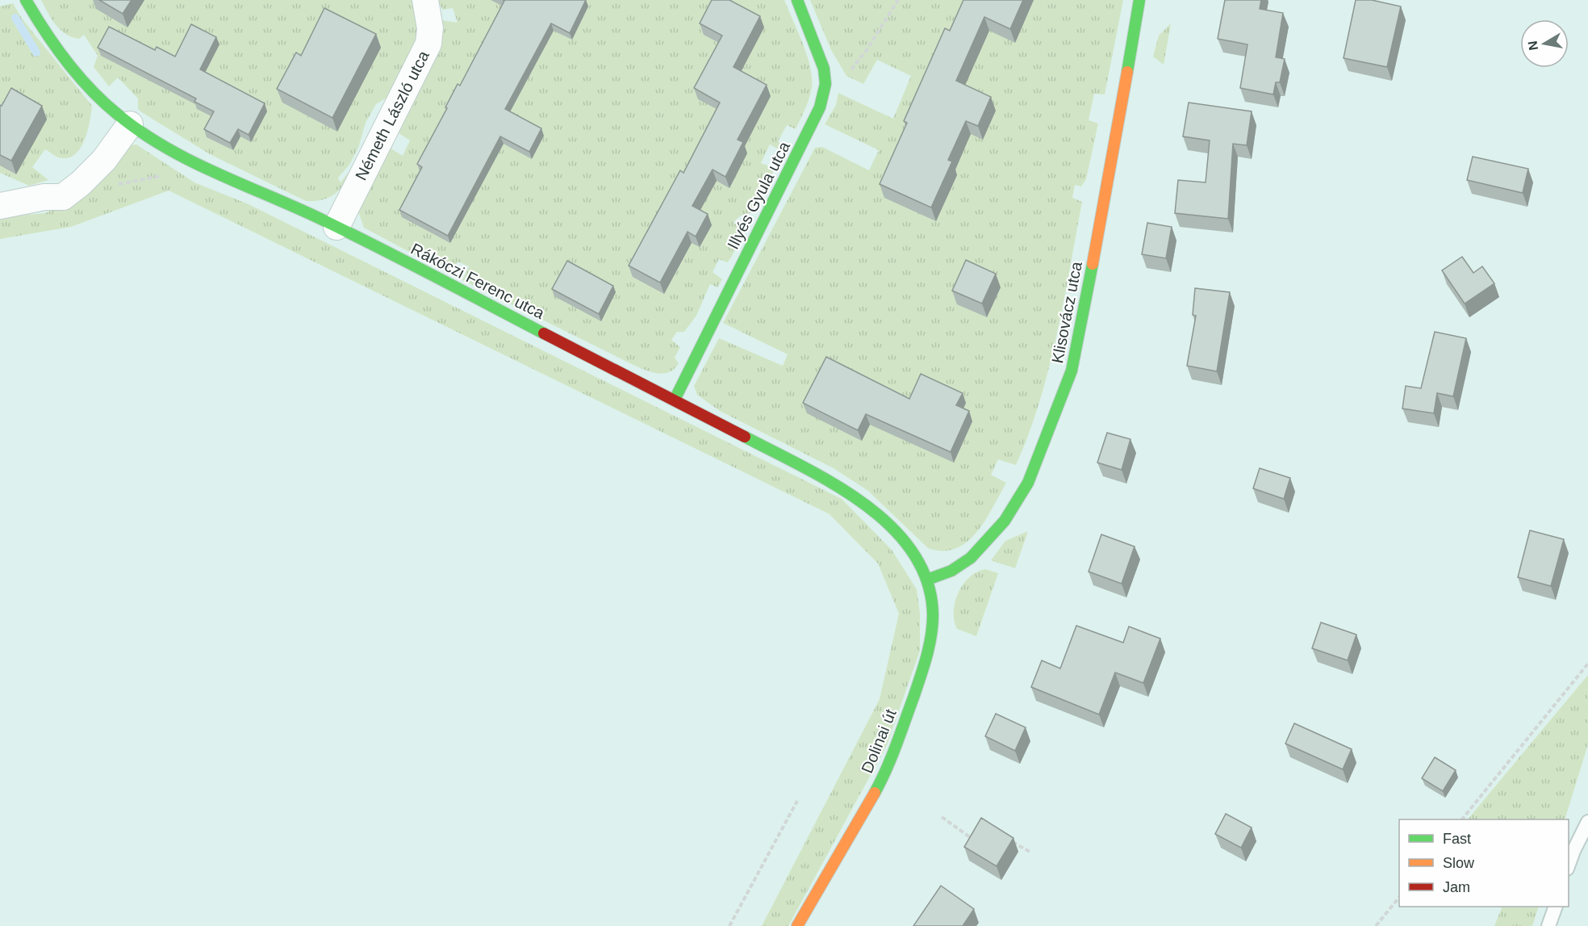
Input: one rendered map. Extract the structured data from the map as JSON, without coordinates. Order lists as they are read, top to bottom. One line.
{"streets":{"street":["Németh László utca","Illyés Gyula utca","Rákóczi Ferenc utca","Klisovácz utca","Dolinai út"]},"crossings":[["Németh László utca","Rákóczi Ferenc utca"],["Illyés Gyula utca","Rákóczi Ferenc utca"],["Rákóczi Ferenc utca","Klisovácz utca"],["Rákóczi Ferenc utca","Dolinai út"],["Klisovácz utca","Dolinai út"]],"legend":["Fast","Slow","Jam"],"north":"left"}
